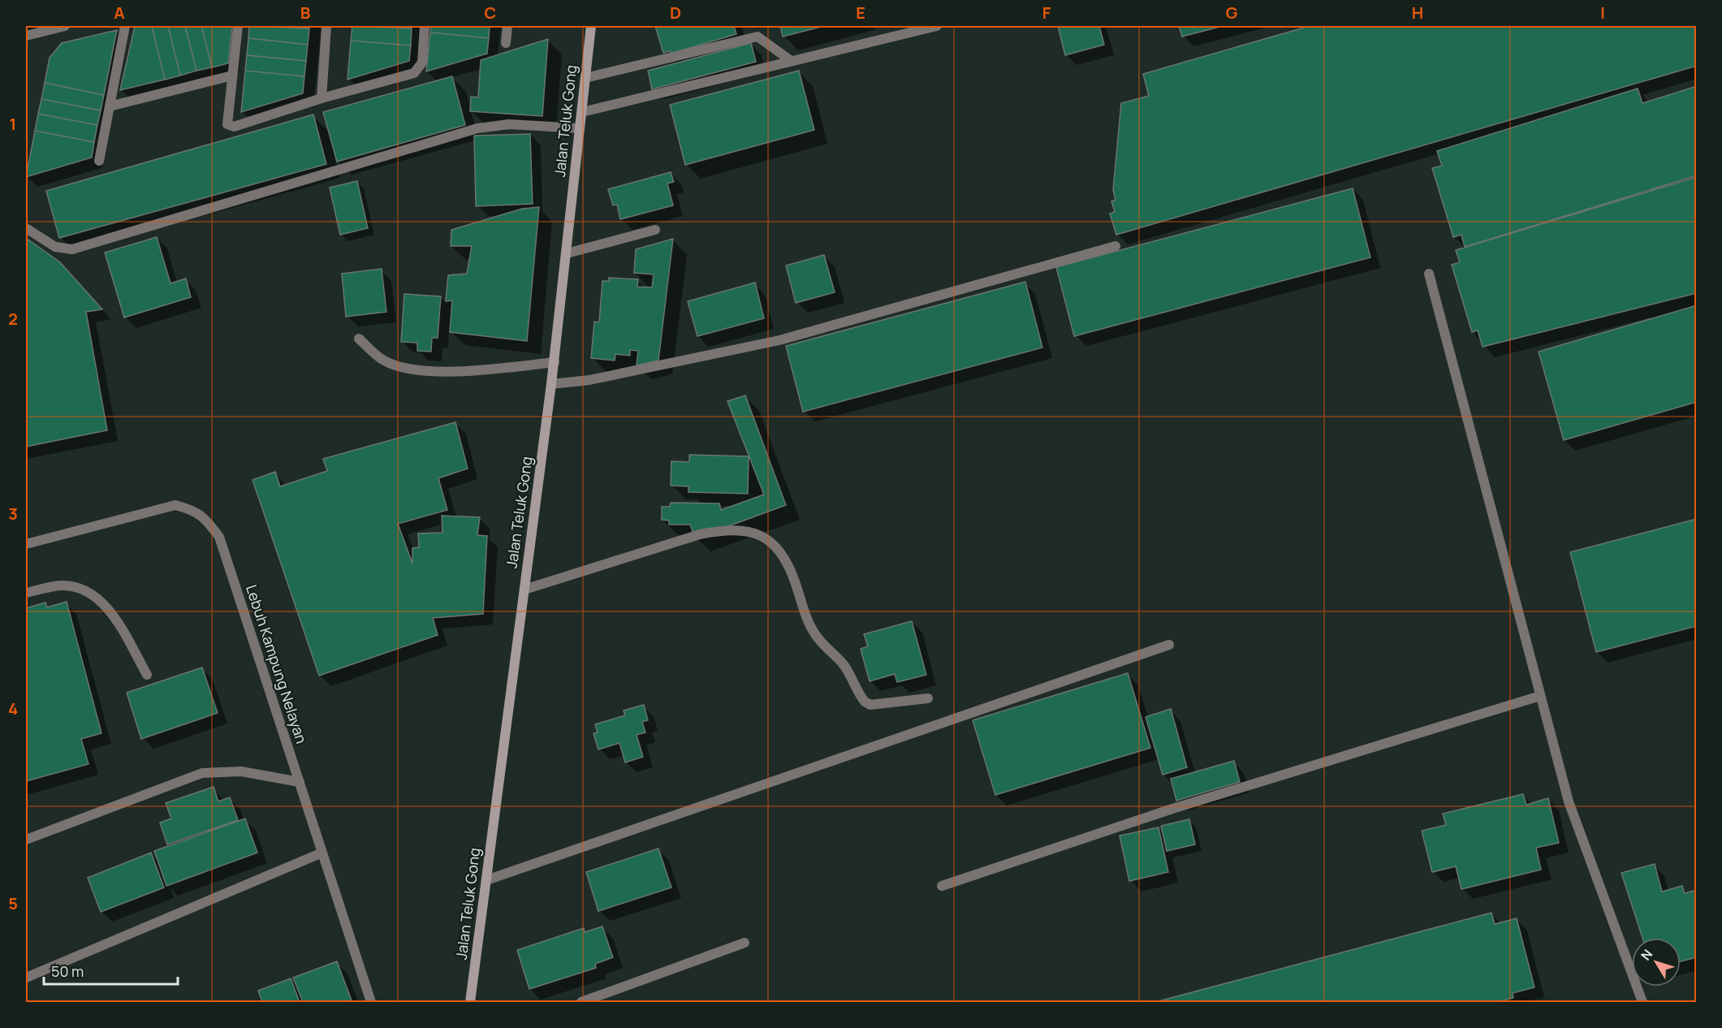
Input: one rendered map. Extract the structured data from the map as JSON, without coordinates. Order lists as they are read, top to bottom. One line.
{"streets":{"street":["Jalan Teluk Gong","Lebuh Kampung Nelayan"]},"scale_bar":"50 m","north":"top left","grid":{"columns":["A","B","C","D","E","F","G","H","I"],"rows":["1","2","3","4","5"]}}
